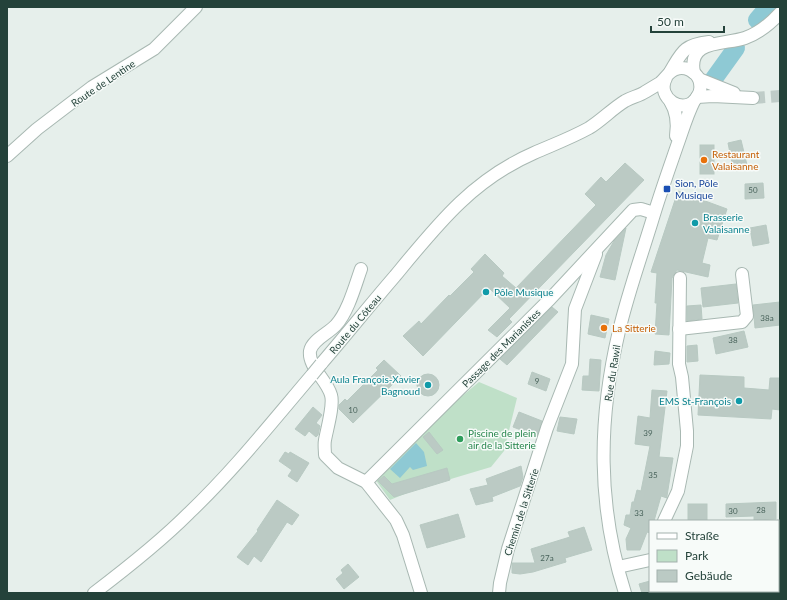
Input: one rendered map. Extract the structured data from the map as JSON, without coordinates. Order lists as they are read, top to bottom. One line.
{"streets":{"street":["Route de Lentine","Route du Côteau","Passage des Marianistes","Rue du Rawil","Chemin de la Sitterie"]},"crossings":[["Route du Côteau","Rue du Rawil"],["Passage des Marianistes","Rue du Rawil"],["Passage des Marianistes","Chemin de la Sitterie"]],"places":{"other":["Restaurant Valaisanne","Brasserie Valaisanne","Pôle Musique","La Sitterie","Aula François-Xavier Bagnoud","EMS St-François","Piscine de plein air de la Sitterie"],"transit":["Sion, Pôle Musique"]},"house_numbers":["50","38a","38","9","10","39","35","28","30","33","27a"],"legend":["Straße","Park","Gebäude"],"scale_bar":"50 m"}
